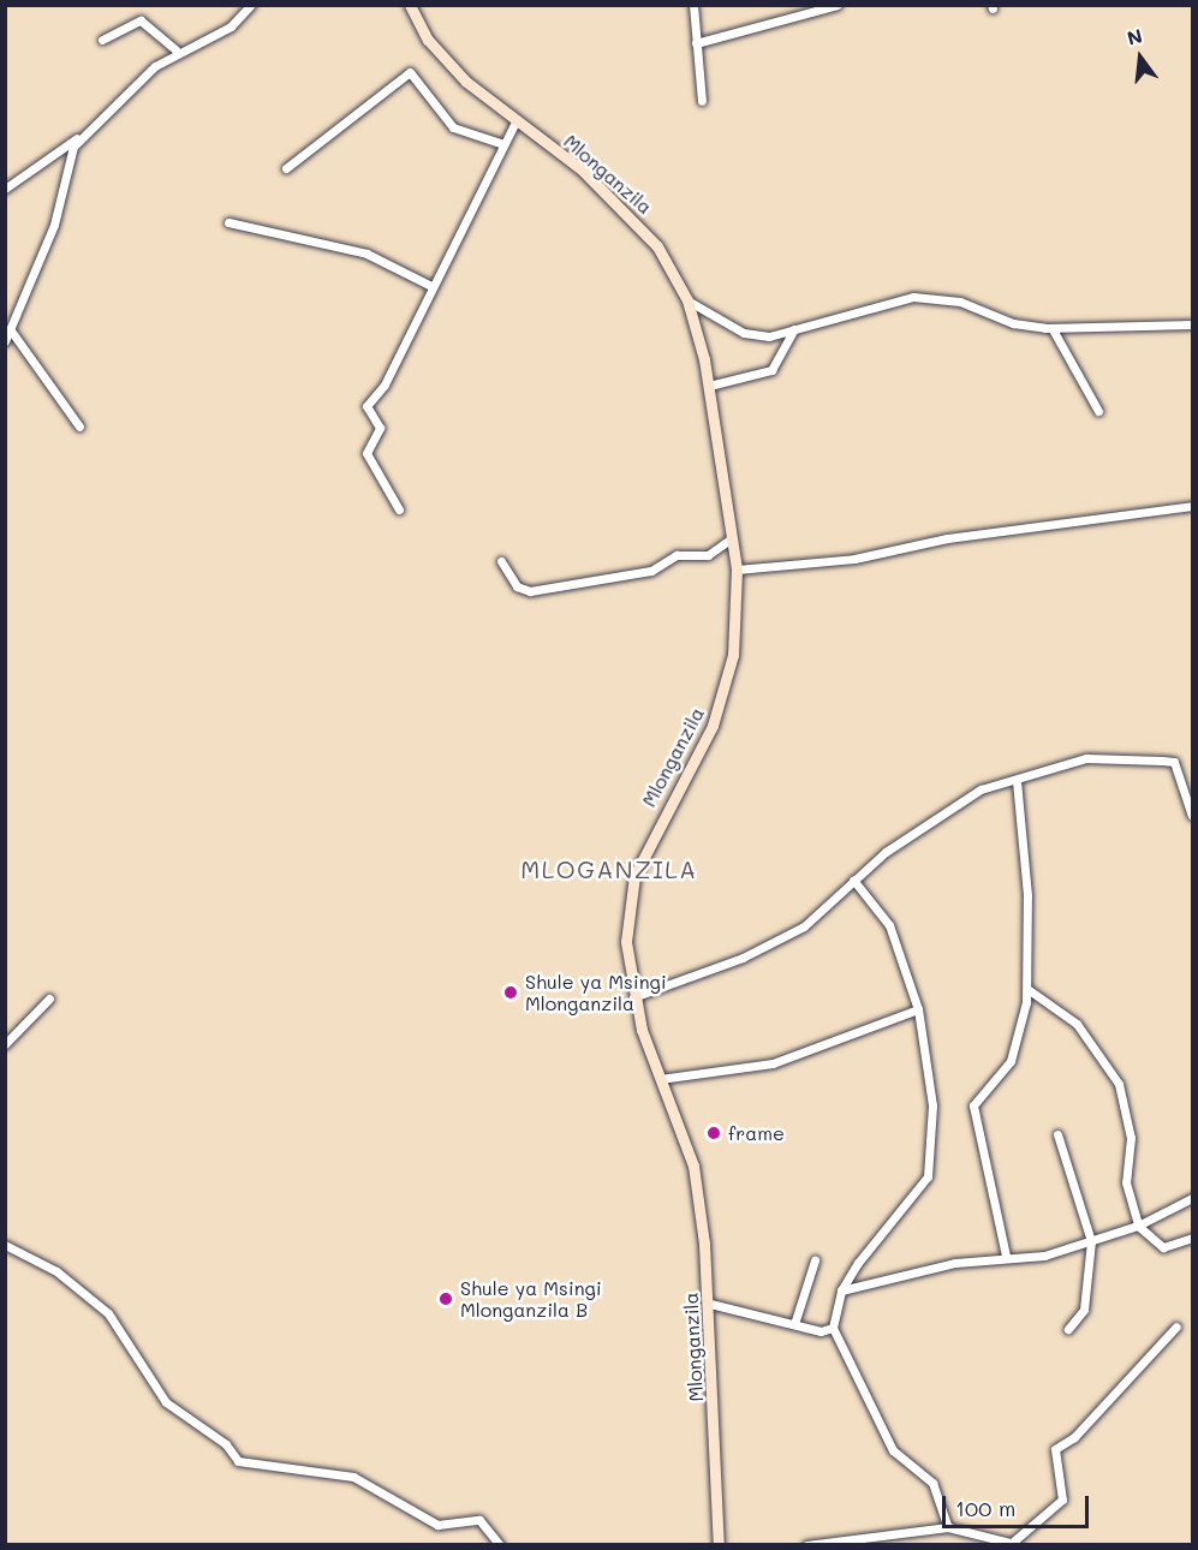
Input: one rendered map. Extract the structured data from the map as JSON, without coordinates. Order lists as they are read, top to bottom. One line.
{"streets":{"street":["Mlonganzila"]},"districts":["MLOGANZILA"],"places":["Shule ya Msingi Mlonganzila","frame","Shule ya Msingi Mlonganzila B"],"scale_bar":"100 m","north":"top"}
